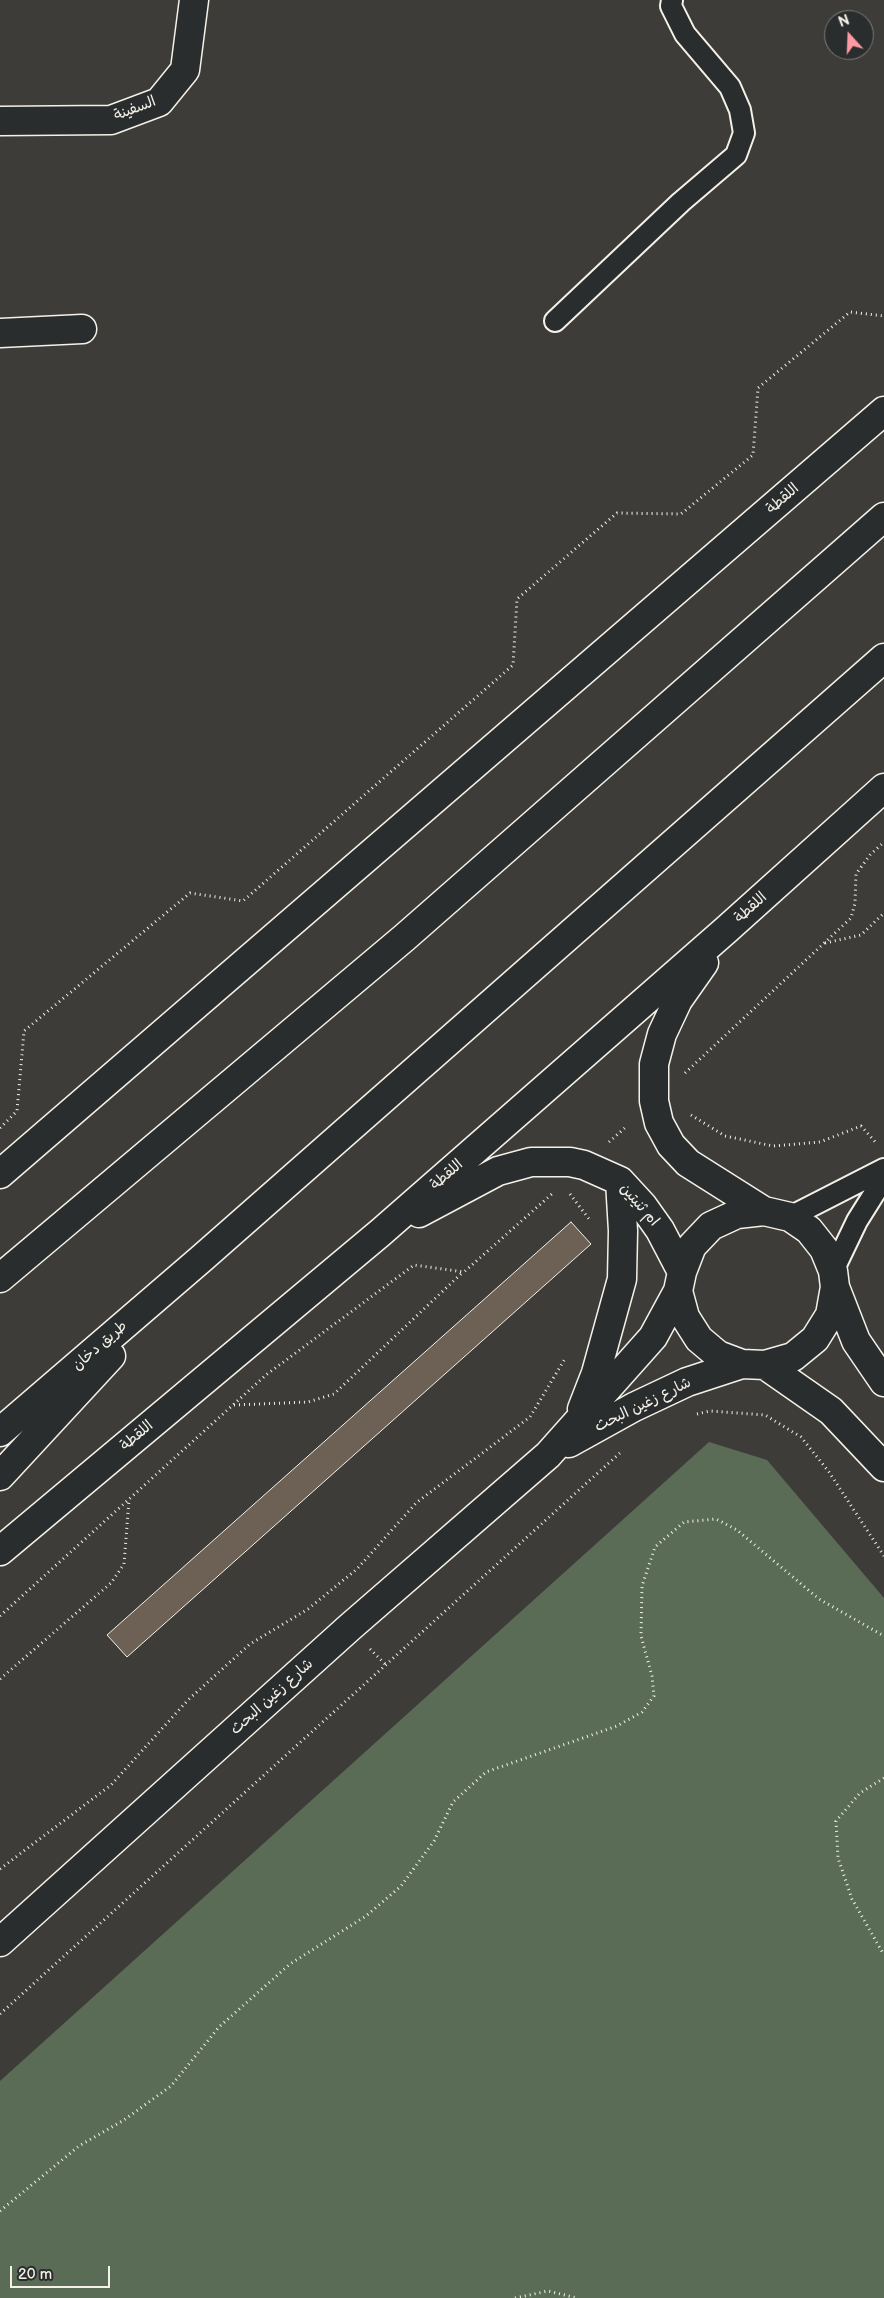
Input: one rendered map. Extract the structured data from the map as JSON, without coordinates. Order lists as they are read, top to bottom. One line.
{"streets":{"street":["السفينة","اللقطة","ام ثنيتين","طريق دخان","شارع زغين البحث"]},"crossings":[["اللقطة","ام ثنيتين"],["ام ثنيتين","شارع زغين البحث"]],"scale_bar":"20 m","north":"top"}
